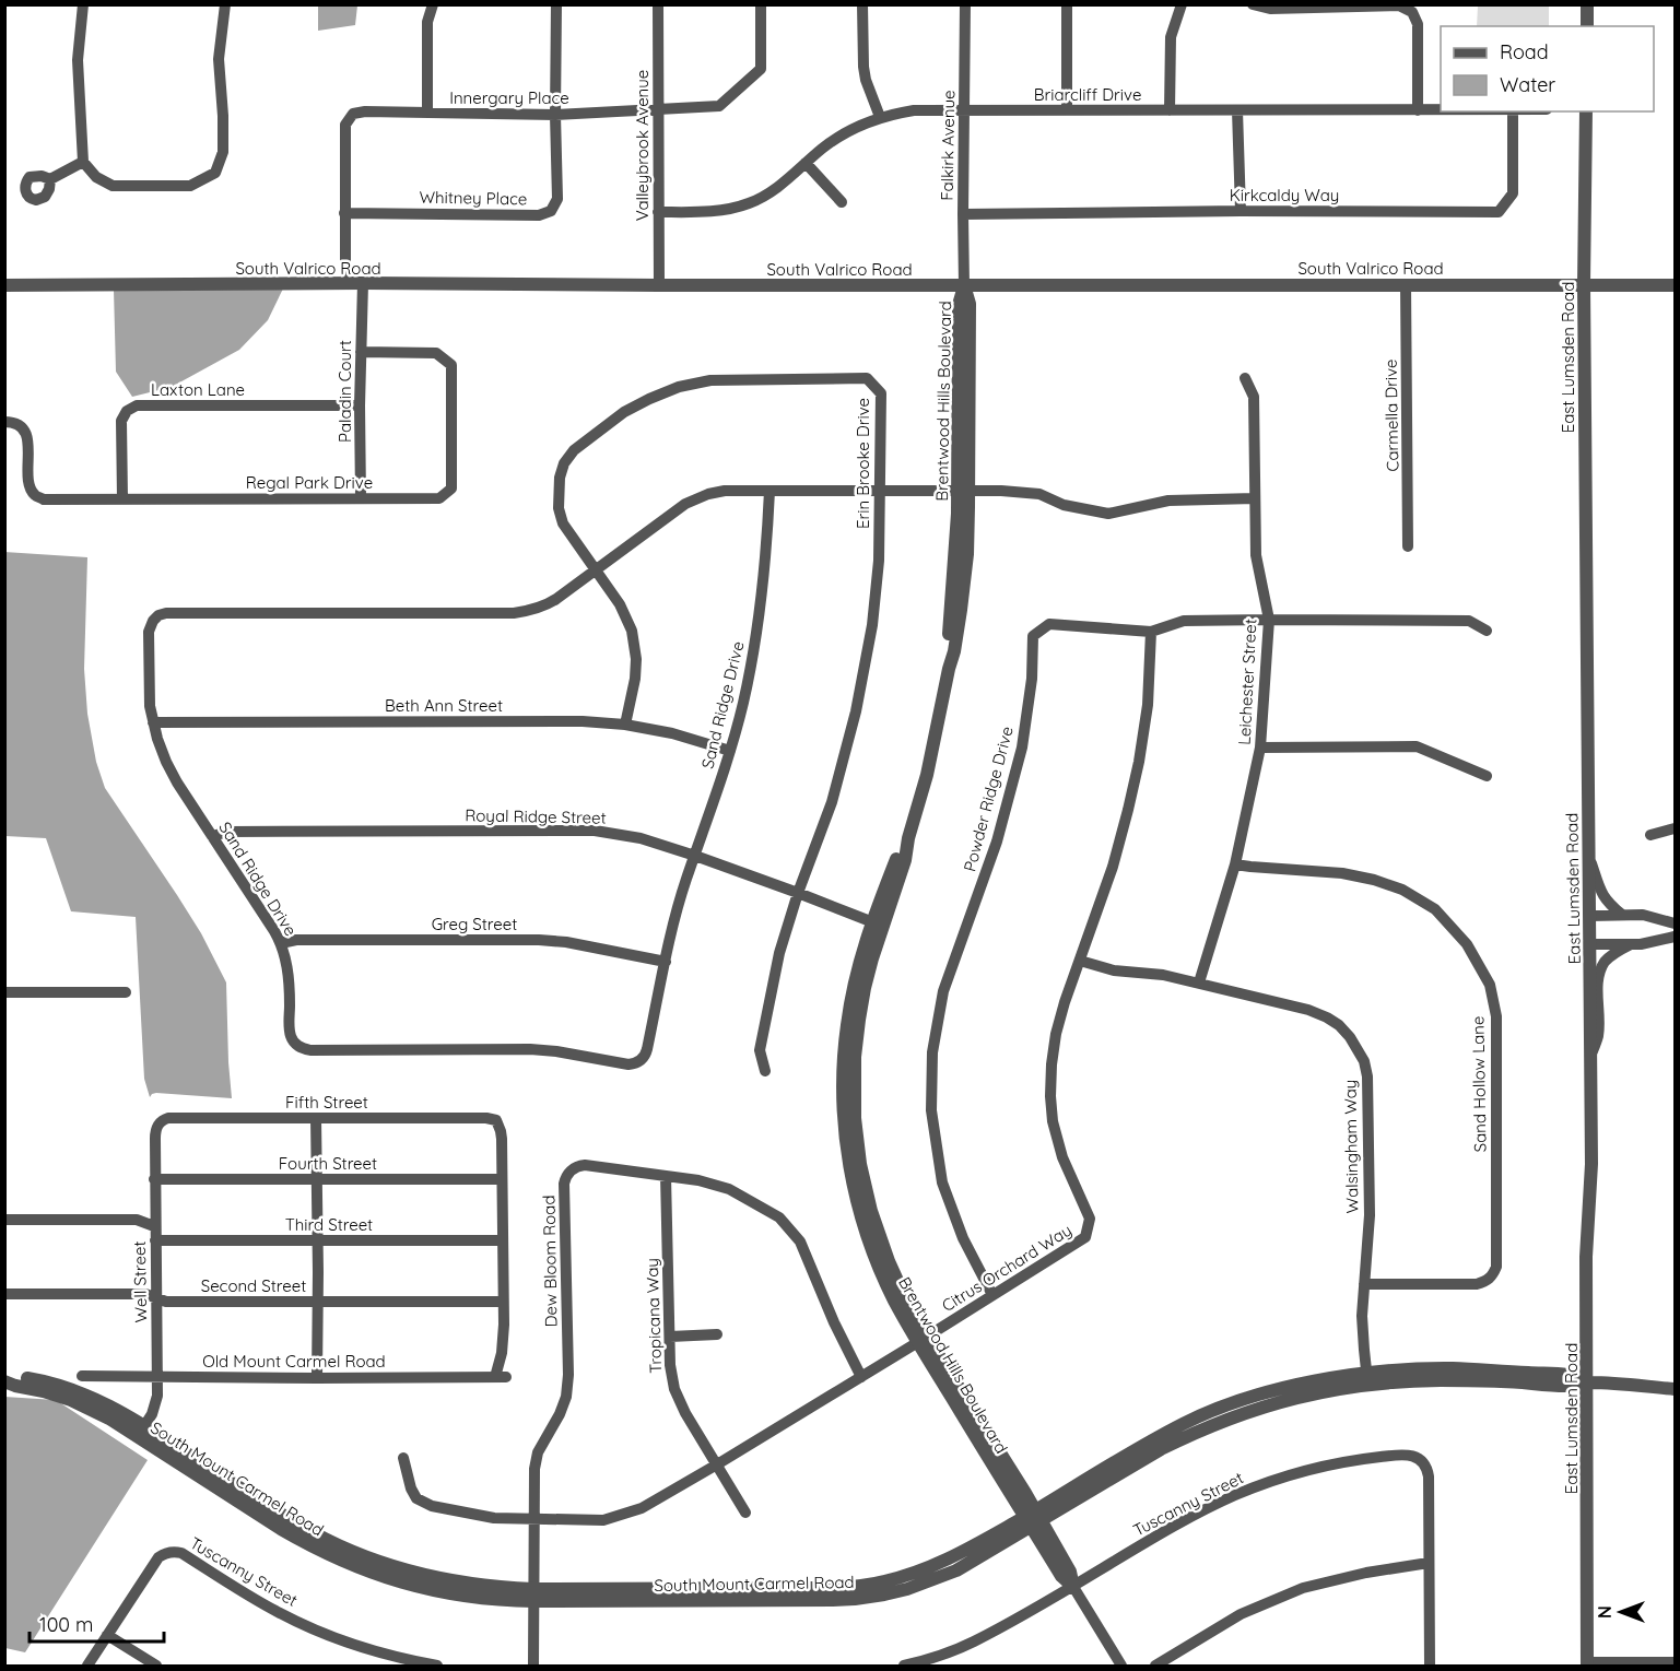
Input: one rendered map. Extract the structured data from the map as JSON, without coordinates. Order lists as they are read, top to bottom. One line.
{"streets":{"street":["Briarcliff Drive","Innergary Place","Valleybrook Avenue","Falkirk Avenue","Kirkcaldy Way","Whitney Place","South Valrico Road","East Lumsden Road","Laxton Lane","Paladin Court","Brentwood Hills Boulevard","Carmella Drive","Erin Brooke Drive","Regal Park Drive","Leichester Street","Beth Ann Street","Sand Ridge Drive","Powder Ridge Drive","Royal Ridge Street","Greg Street","Sand Hollow Lane","Fifth Street","Walsingham Way","Fourth Street","Third Street","Dew Bloom Road","Citrus Orchard Way","Well Street","Second Street","Tropicana Way","Old Mount Carmel Road","South Mount Carmel Road","Tuscanny Street"]},"crossings":[["Briarcliff Drive","Valleybrook Avenue"],["Briarcliff Drive","Falkirk Avenue"],["Innergary Place","Valleybrook Avenue"],["Innergary Place","Whitney Place"],["Innergary Place","South Valrico Road"],["Valleybrook Avenue","South Valrico Road"],["Falkirk Avenue","Kirkcaldy Way"],["Falkirk Avenue","South Valrico Road"],["Falkirk Avenue","Brentwood Hills Boulevard"],["South Valrico Road","East Lumsden Road"],["South Valrico Road","Paladin Court"],["South Valrico Road","Brentwood Hills Boulevard"],["South Valrico Road","Carmella Drive"],["East Lumsden Road","South Mount Carmel Road"],["Laxton Lane","Paladin Court"],["Laxton Lane","Regal Park Drive"],["Paladin Court","Regal Park Drive"],["Brentwood Hills Boulevard","Sand Ridge Drive"],["Brentwood Hills Boulevard","Royal Ridge Street"],["Brentwood Hills Boulevard","Citrus Orchard Way"],["Brentwood Hills Boulevard","South Mount Carmel Road"],["Brentwood Hills Boulevard","Tuscanny Street"],["Erin Brooke Drive","Beth Ann Street"],["Erin Brooke Drive","Sand Ridge Drive"],["Erin Brooke Drive","Royal Ridge Street"],["Leichester Street","Sand Ridge Drive"],["Leichester Street","Powder Ridge Drive"],["Leichester Street","Sand Hollow Lane"],["Leichester Street","Walsingham Way"],["Beth Ann Street","Sand Ridge Drive"],["Sand Ridge Drive","Royal Ridge Street"],["Sand Ridge Drive","Greg Street"],["Powder Ridge Drive","Citrus Orchard Way"],["Sand Hollow Lane","Walsingham Way"],["Fifth Street","Fourth Street"],["Fifth Street","Well Street"],["Walsingham Way","Citrus Orchard Way"],["Walsingham Way","South Mount Carmel Road"],["Fourth Street","Well Street"],["Third Street","Well Street"],["Dew Bloom Road","Citrus Orchard Way"],["Dew Bloom Road","Tropicana Way"],["Dew Bloom Road","South Mount Carmel Road"],["Citrus Orchard Way","Tropicana Way"],["Well Street","Second Street"],["Well Street","Old Mount Carmel Road"],["Well Street","South Mount Carmel Road"],["Second Street","Old Mount Carmel Road"]],"legend":["Road","Water"],"scale_bar":"100 m","north":"left"}
